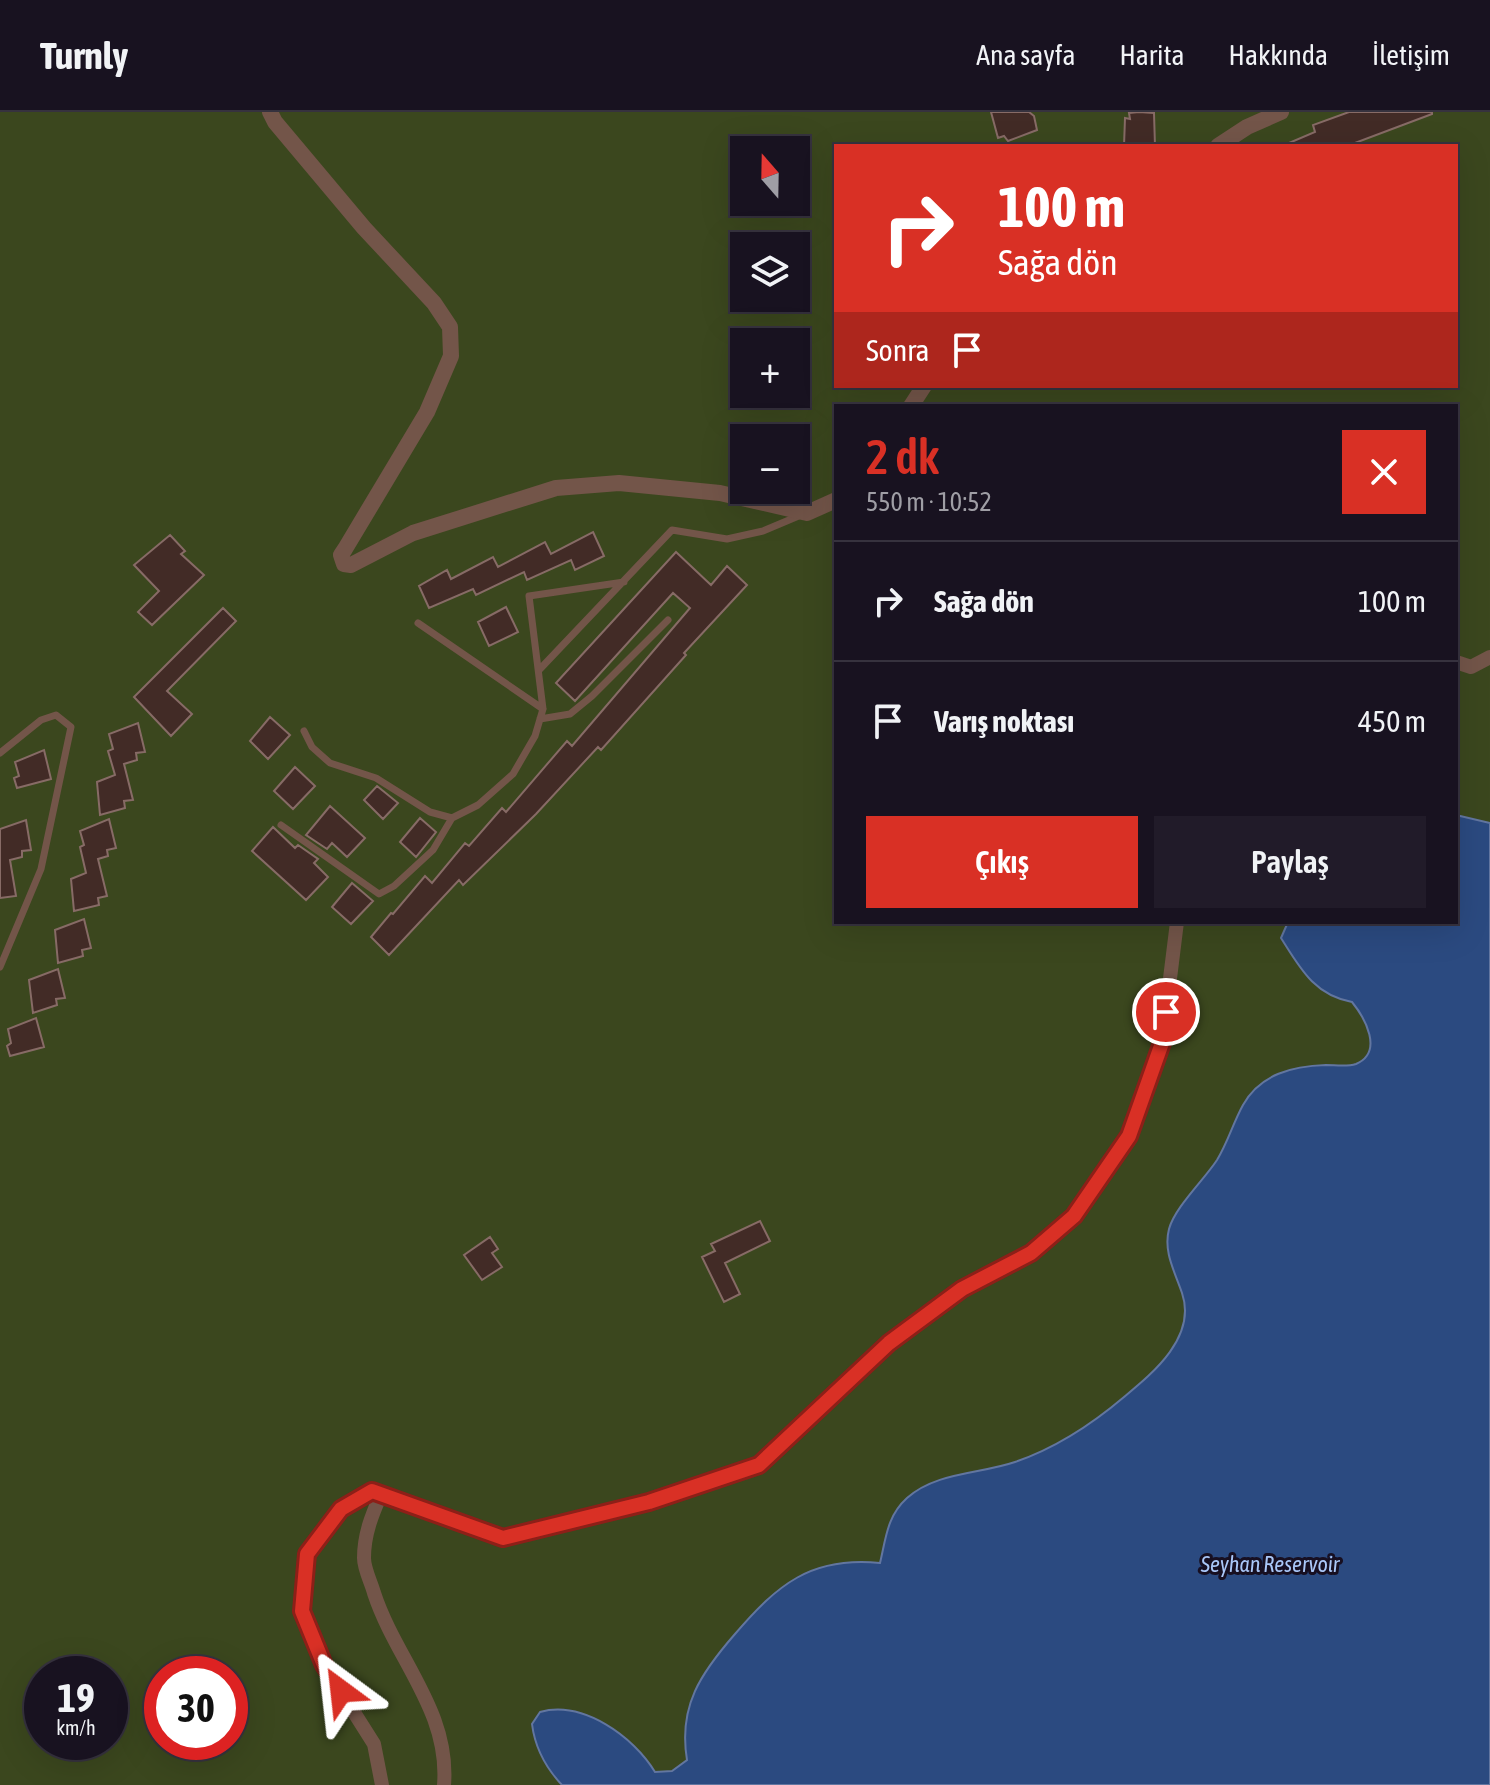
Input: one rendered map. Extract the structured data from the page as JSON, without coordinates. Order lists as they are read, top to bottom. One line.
{"water":["Seyhan Reservoir"],"north":"top","page":{"header":"Turnly","nav":["Ana sayfa","Harita","Hakkında","İletişim"],"map_buttons":["+","−"],"turn":["100 m","Sağa dön"],"then":"Sonra","heading":["2 dk","550 m · 10:52"],"list":[{"name":"Sağa dön","value":"100 m"},{"name":"Varış noktası","value":"450 m"}],"buttons":["Çıkış","Paylaş"],"speed":"19 km/h","limit":"30"}}
